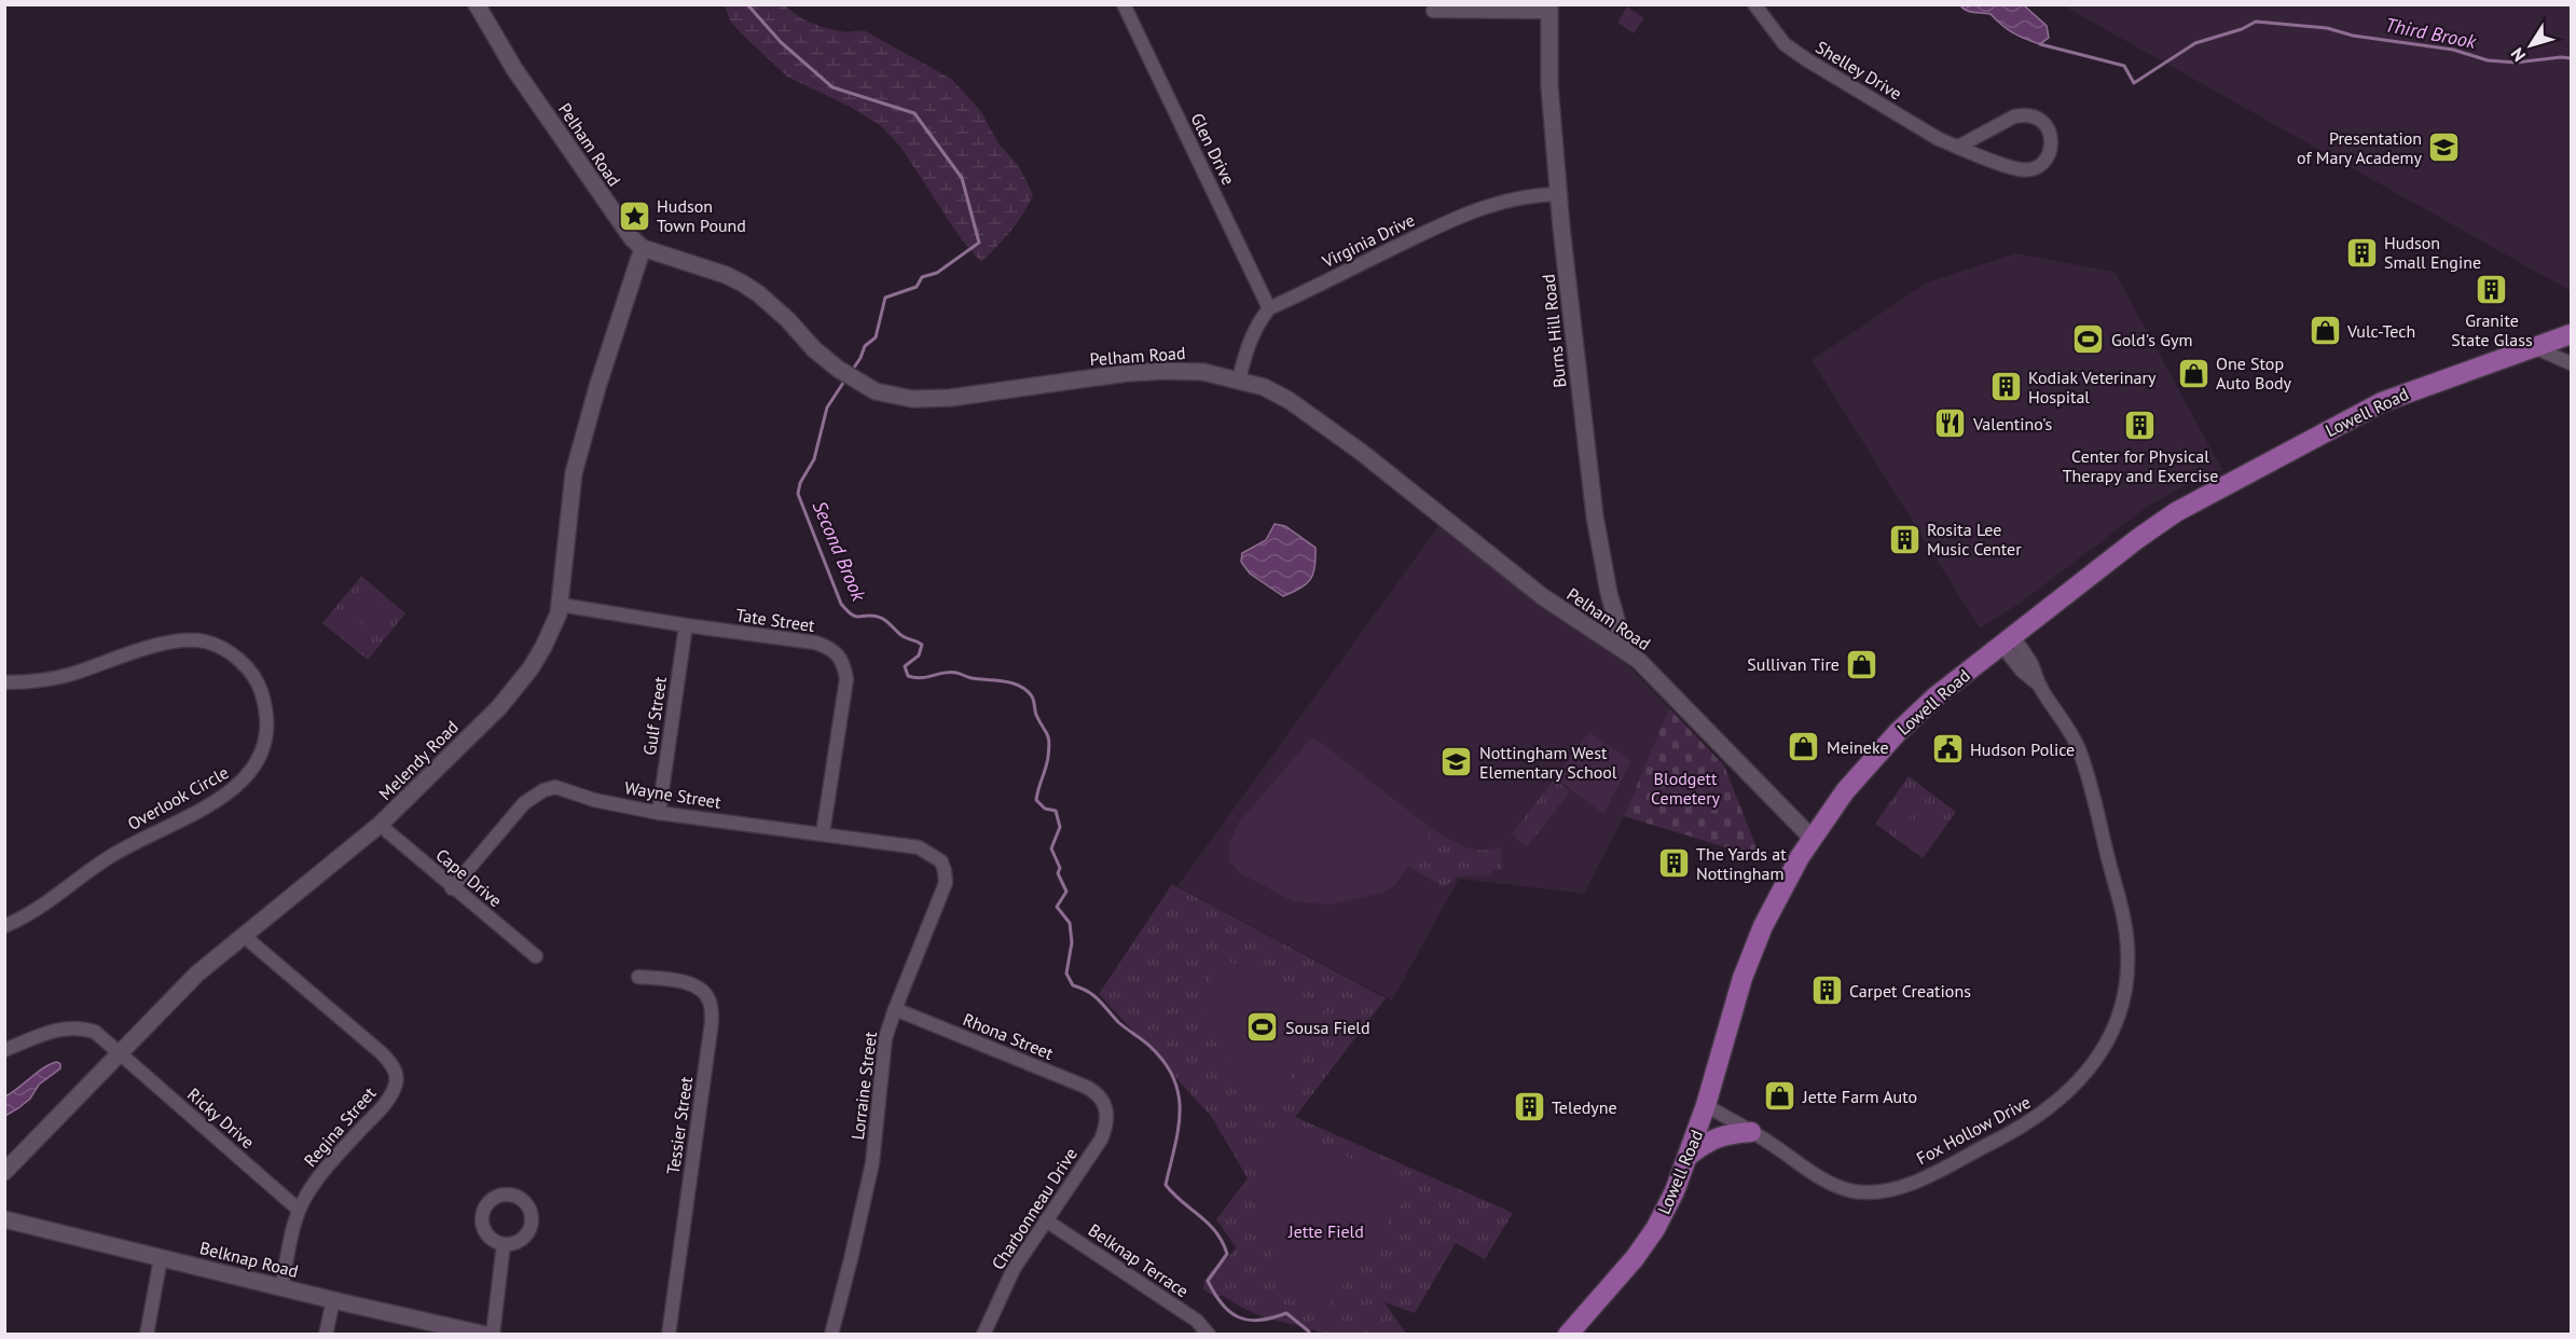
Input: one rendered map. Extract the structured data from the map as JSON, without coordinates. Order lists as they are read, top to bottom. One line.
{"streets":{"main road":["Lowell Road"],"street":["Shelley Drive","Pelham Road","Glen Drive","Virginia Drive","Burns Hill Road","Tate Street","Gulf Street","Melendy Road","Wayne Street","Overlook Circle","Cape Drive","Rhona Street","Lorraine Street","Ricky Drive","Tessier Street","Regina Street","Fox Hollow Drive","Charbonneau Drive","Belknap Road","Belknap Terrace"]},"crossings":[["Pelham Road","Burns Hill Road"],["Pelham Road","Lowell Road"],["Pelham Road","Melendy Road"],["Glen Drive","Virginia Drive"],["Virginia Drive","Burns Hill Road"],["Lowell Road","Fox Hollow Drive"],["Tate Street","Gulf Street"],["Tate Street","Melendy Road"],["Tate Street","Wayne Street"],["Gulf Street","Wayne Street"],["Melendy Road","Cape Drive"],["Melendy Road","Ricky Drive"],["Melendy Road","Regina Street"],["Wayne Street","Cape Drive"],["Wayne Street","Lorraine Street"],["Rhona Street","Lorraine Street"],["Rhona Street","Charbonneau Drive"],["Ricky Drive","Regina Street"],["Regina Street","Belknap Road"],["Charbonneau Drive","Belknap Terrace"]],"water":["Third Brook","Second Brook"],"parks":["Blodgett Cemetery","Jette Field"],"places":{"school or university":["Presentation of Mary Academy","Nottingham West Elementary School"],"place":["Hudson Town Pound"],"building":["Hudson Small Engine","Granite State Glass","Kodiak Veterinary Hospital","Center for Physical Therapy and Exercise","Rosita Lee Music Center","The Yards at Nottingham","Carpet Creations","Teledyne"],"shop":["Vulc-Tech","One Stop Auto Body","Sullivan Tire","Meineke","Jette Farm Auto"],"sports":["Gold's Gym","Sousa Field"],"restaurant":["Valentino's"],"public building":["Hudson Police"]},"north":"bottom left"}
